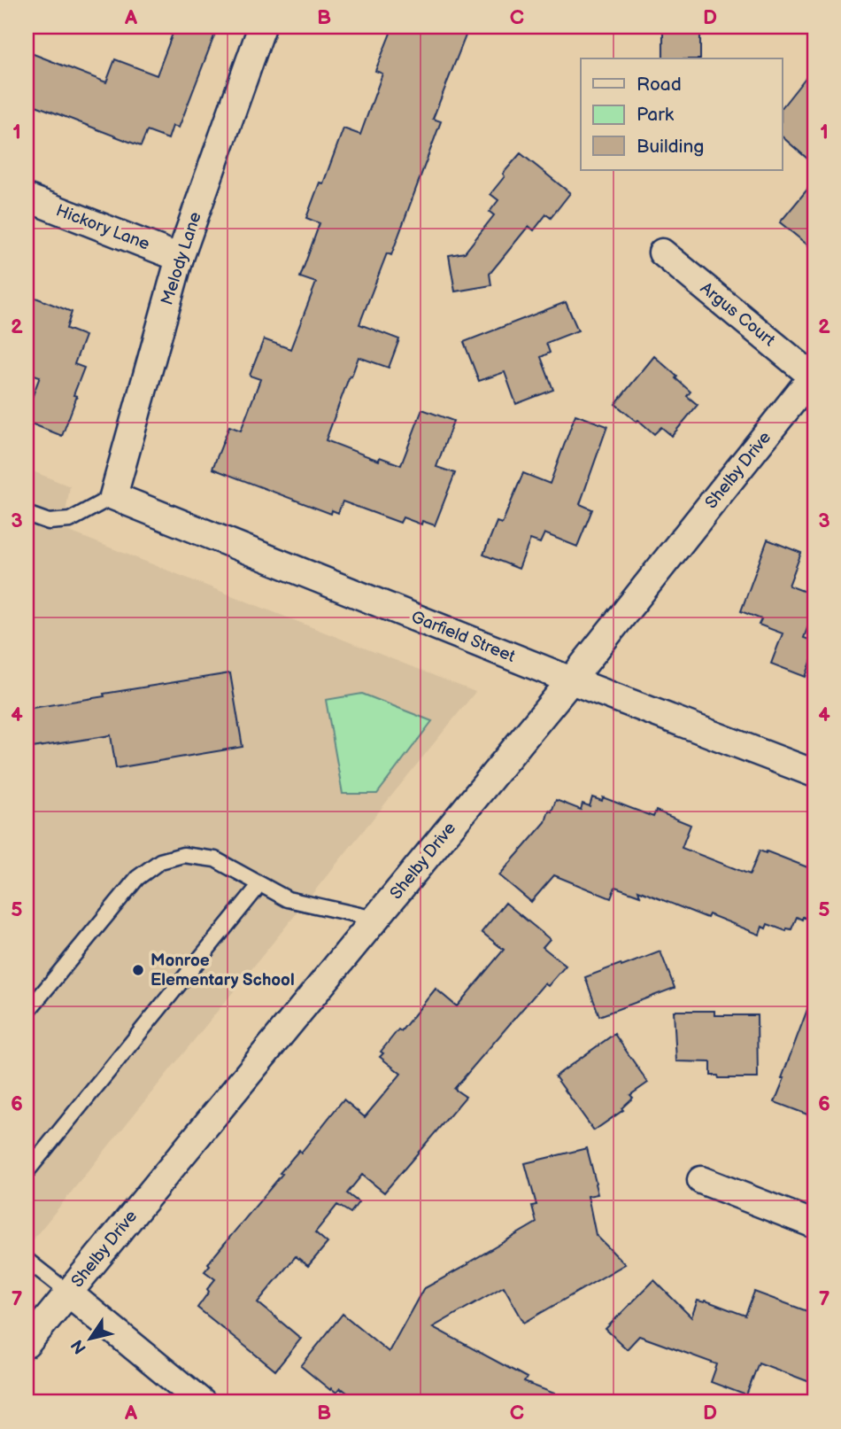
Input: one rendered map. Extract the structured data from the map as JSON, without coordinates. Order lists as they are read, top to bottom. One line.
{"streets":{"street":["Hickory Lane","Melody Lane","Argus Court","Shelby Drive","Garfield Street"]},"crossings":[["Hickory Lane","Melody Lane"],["Melody Lane","Garfield Street"],["Argus Court","Shelby Drive"],["Shelby Drive","Garfield Street"]],"places":["Monroe Elementary School"],"legend":["Road","Park","Building"],"north":"bottom left","grid":{"columns":["A","B","C","D"],"rows":["1","2","3","4","5","6","7"]}}
